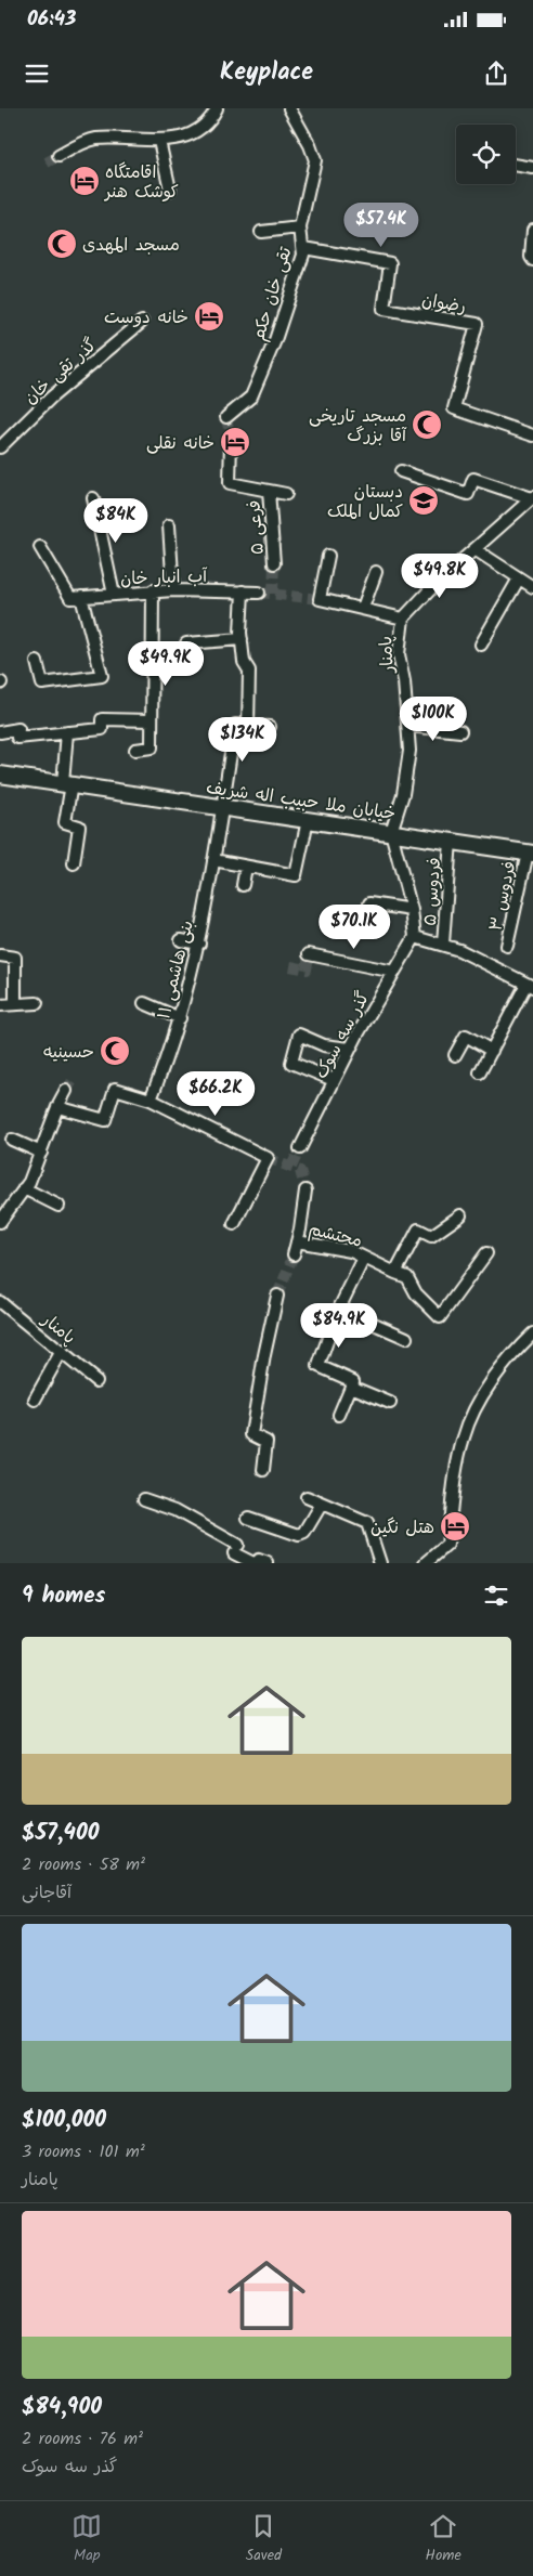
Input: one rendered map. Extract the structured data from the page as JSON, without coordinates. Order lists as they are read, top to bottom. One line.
{"streets":{"main road":["خیابان ملا حبیب اله شریف"],"street":["تقی خان حکم","رضوان","گذر تقی خان","فرعی ۵","آب انبار خان","پامنار","فردوس ۵","فردوس ۳","بنی هاشمی ۱۱","گذر سه سوک","محتشم"]},"crossings":[["تقی خان حکم","رضوان"],["پامنار","خیابان ملا حبیب اله شریف"],["خیابان ملا حبیب اله شریف","فردوس ۵"],["خیابان ملا حبیب اله شریف","فردوس ۳"],["خیابان ملا حبیب اله شریف","بنی هاشمی ۱۱"]],"places":{"hotel":["اقامتگاه کوشک هنر","خانه دوست","خانه نقلی","هتل نگین"],"mosque":["مسجد المهدی","مسجد تاریخی آقا بزرگ","حسینیه"],"school or university":["دبستان کمال الملک"]},"page":{"status":"06:43","header":"Keyplace","price":["$57.4K","$84K","$49.8K","$49.9K","$100K","$134K","$70.1K","$66.2K","$84.9K"],"heading":"9 homes","list":[{"name":"$57,400","note":"2 rooms · 58 m² · آقاجانی"},{"name":"$100,000","note":"3 rooms · 101 m² · پامنار"},{"name":"$84,900","note":"2 rooms · 76 m² · گذر سه سوک"}],"tabs":["Map","Saved","Home"]}}
